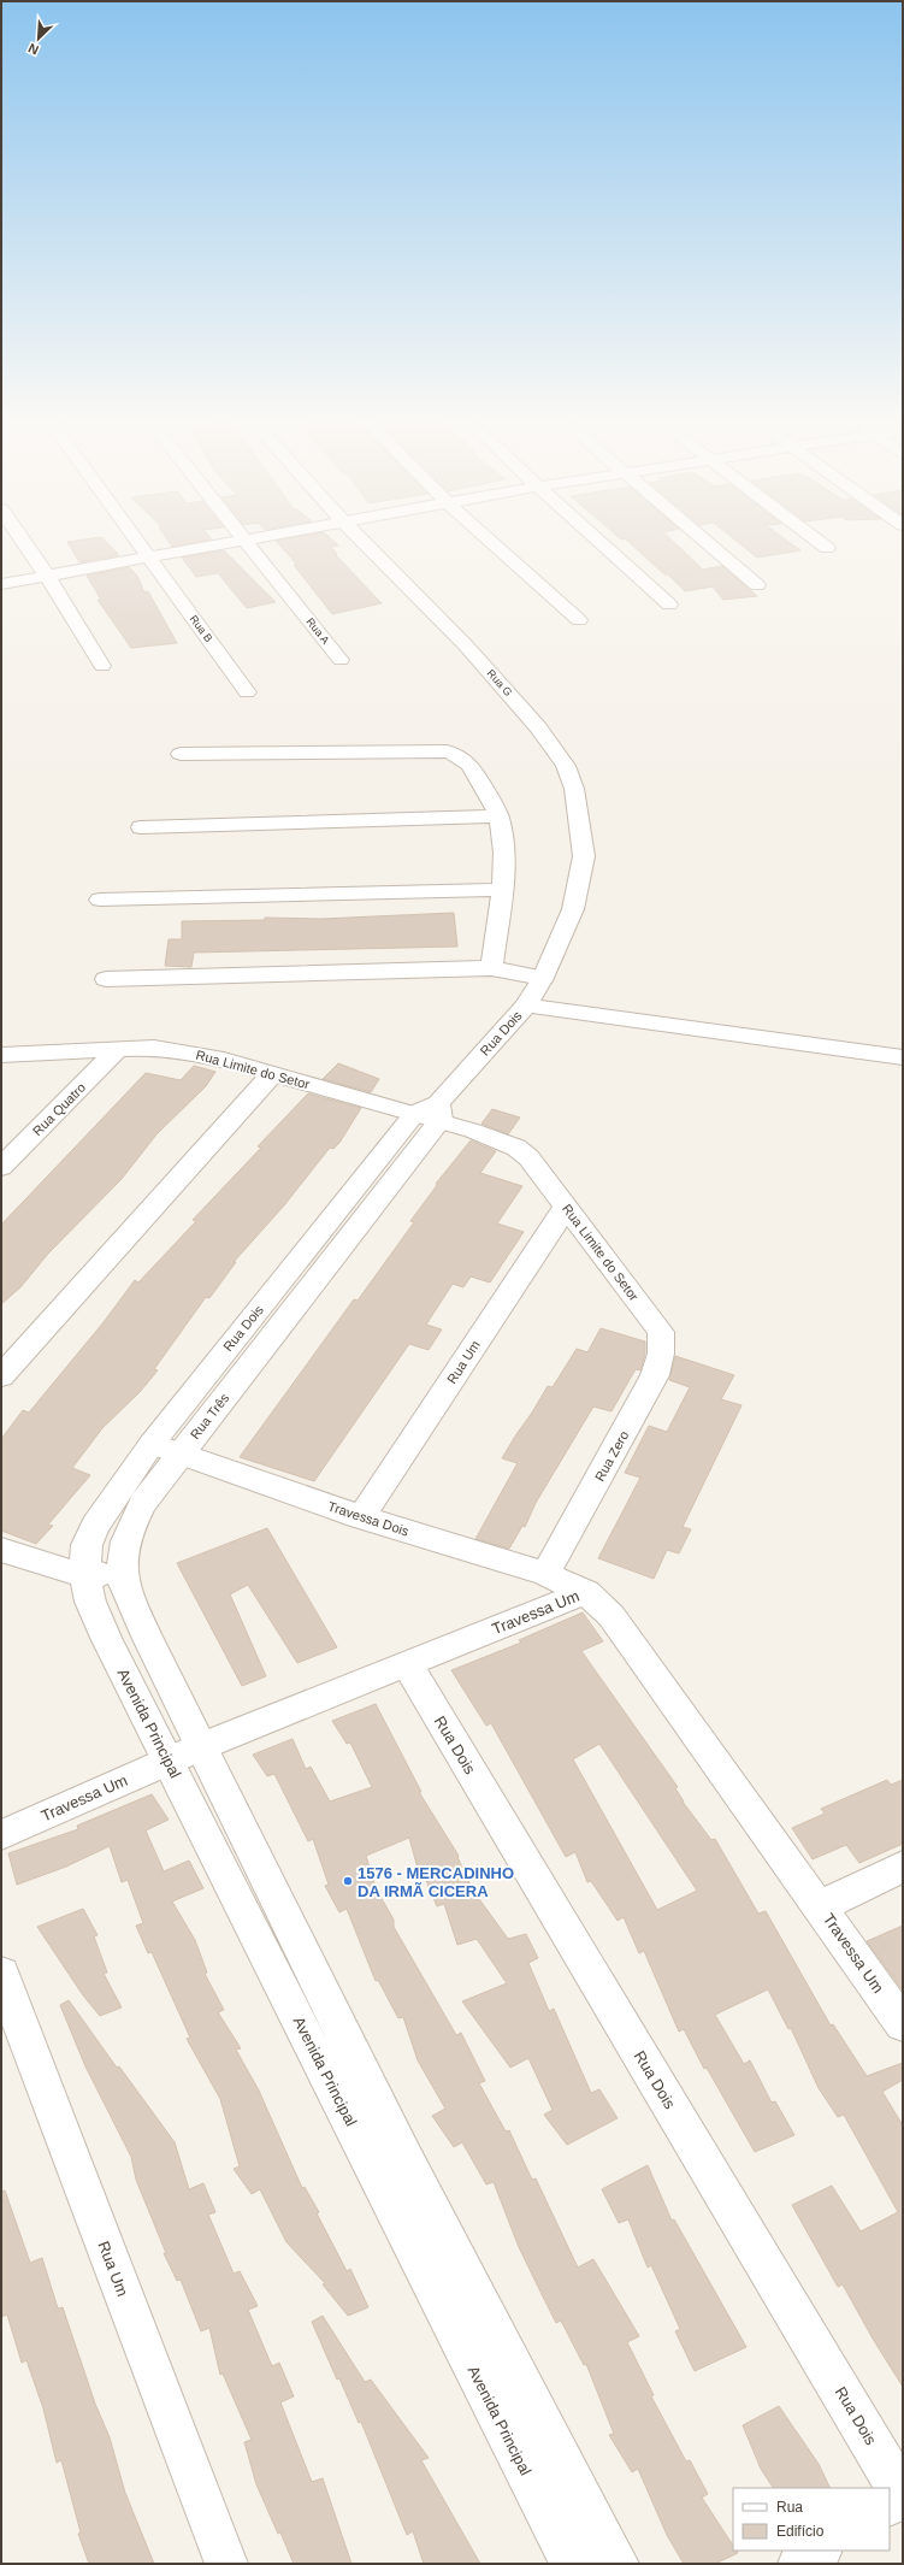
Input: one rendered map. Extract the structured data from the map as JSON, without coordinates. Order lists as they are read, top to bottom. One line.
{"streets":{"street":["Rua B","Rua A","Rua G","Rua Dois","Rua Limite do Setor","Rua Quatro","Rua Um","Rua Três","Rua Zero","Travessa Dois","Travessa Um","Avenida Principal"]},"crossings":[["Rua G","Rua Dois"],["Rua Dois","Rua Limite do Setor"],["Rua Dois","Rua Três"],["Rua Dois","Travessa Dois"],["Rua Dois","Travessa Um"],["Rua Dois","Avenida Principal"],["Rua Limite do Setor","Rua Quatro"],["Rua Limite do Setor","Rua Um"],["Rua Limite do Setor","Rua Três"],["Rua Limite do Setor","Rua Zero"],["Rua Um","Travessa Dois"],["Rua Três","Travessa Dois"],["Rua Três","Travessa Um"],["Rua Três","Avenida Principal"],["Rua Zero","Travessa Dois"],["Travessa Dois","Travessa Um"],["Travessa Um","Avenida Principal"]],"places":["1576 - MERCADINHO DA IRMÃ CICERA"],"legend":["Rua","Edifício"],"north":"bottom left"}
